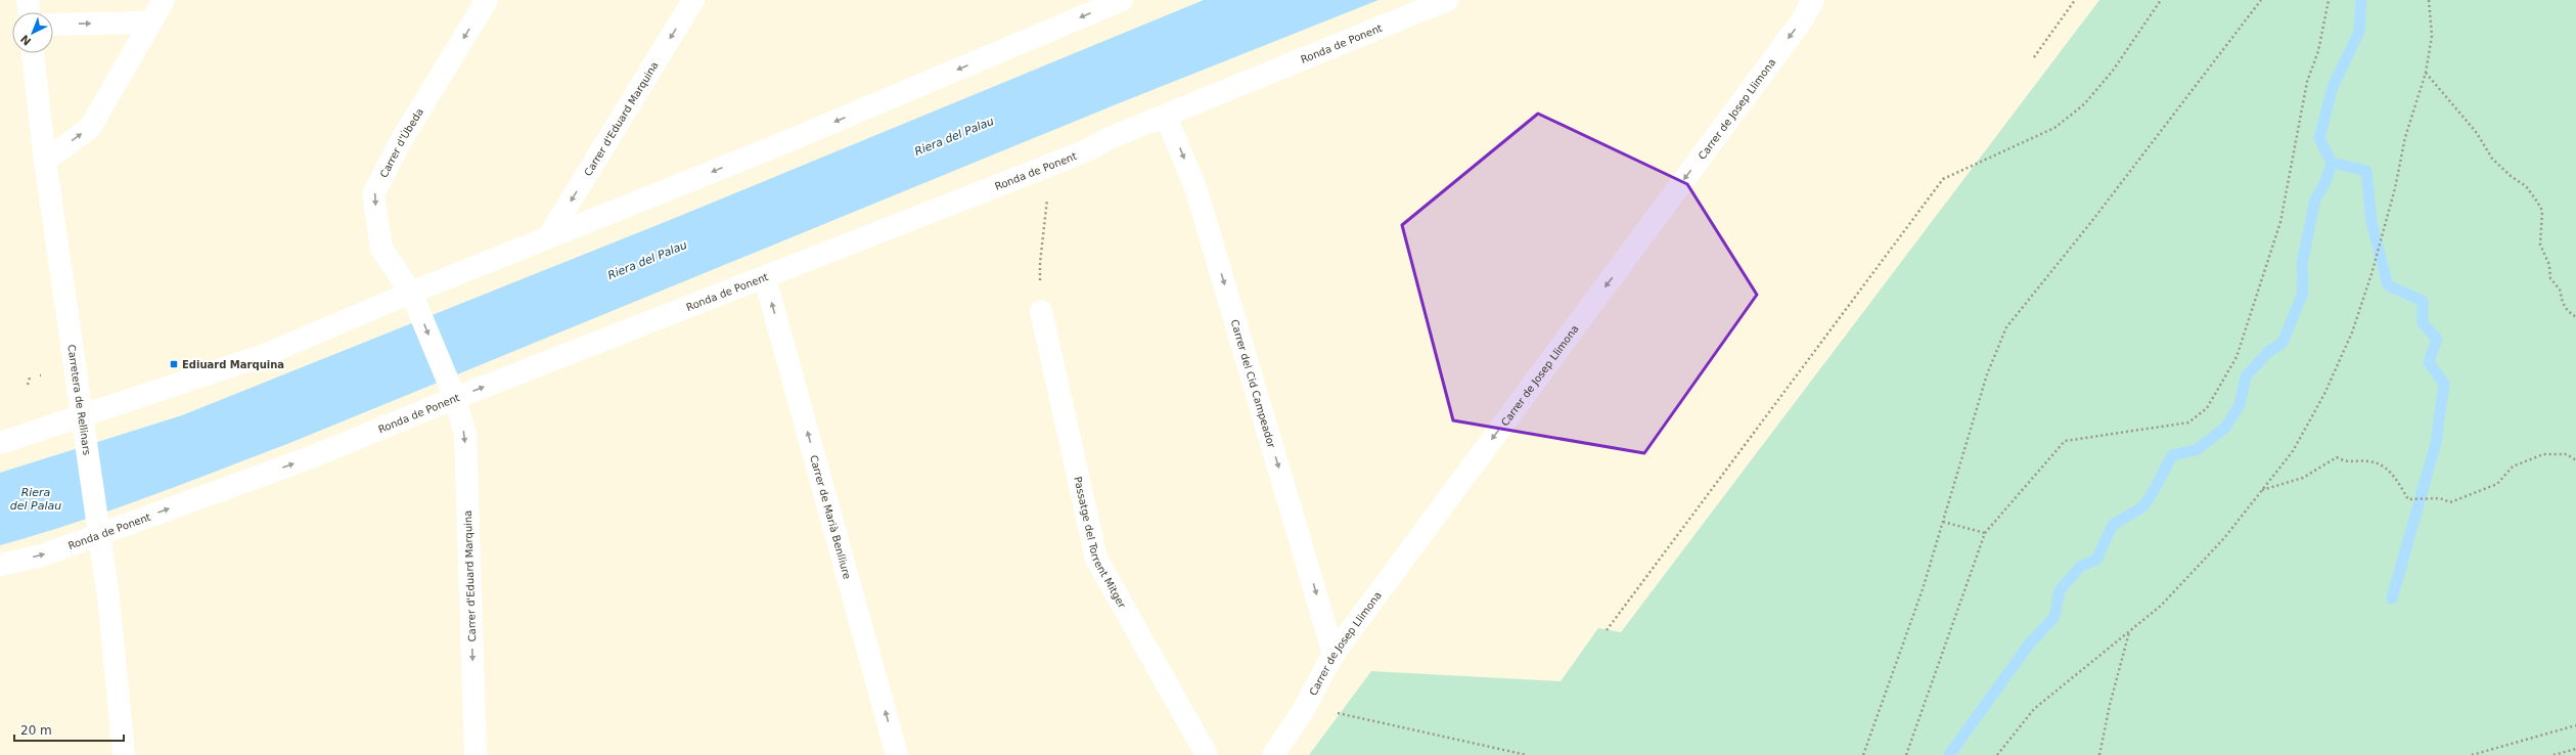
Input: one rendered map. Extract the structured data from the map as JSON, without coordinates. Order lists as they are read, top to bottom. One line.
{"streets":{"street":["Ronda de Ponent","Carrer de Josep Llimona","Carrer d'Eduard Marquina","Carrer d'Úbeda","Carrer del Cid Campeador","Carretera de Rellinars","Carrer de Marià Benlliure","Passatge del Torrent Mitger"]},"crossings":[["Ronda de Ponent","Carrer d'Eduard Marquina"],["Ronda de Ponent","Carrer d'Úbeda"],["Ronda de Ponent","Carrer del Cid Campeador"],["Ronda de Ponent","Carrer de Marià Benlliure"],["Carrer de Josep Llimona","Carrer del Cid Campeador"],["Carrer d'Eduard Marquina","Carrer d'Úbeda"]],"one_way":["Carrer de Josep Llimona","Carrer d'Eduard Marquina","Carrer d'Úbeda","Carrer del Cid Campeador","Carrer de Marià Benlliure"],"water":["Riera del Palau"],"places":{"transit":["Ediuard Marquina"]},"scale_bar":"20 m","north":"bottom left"}
